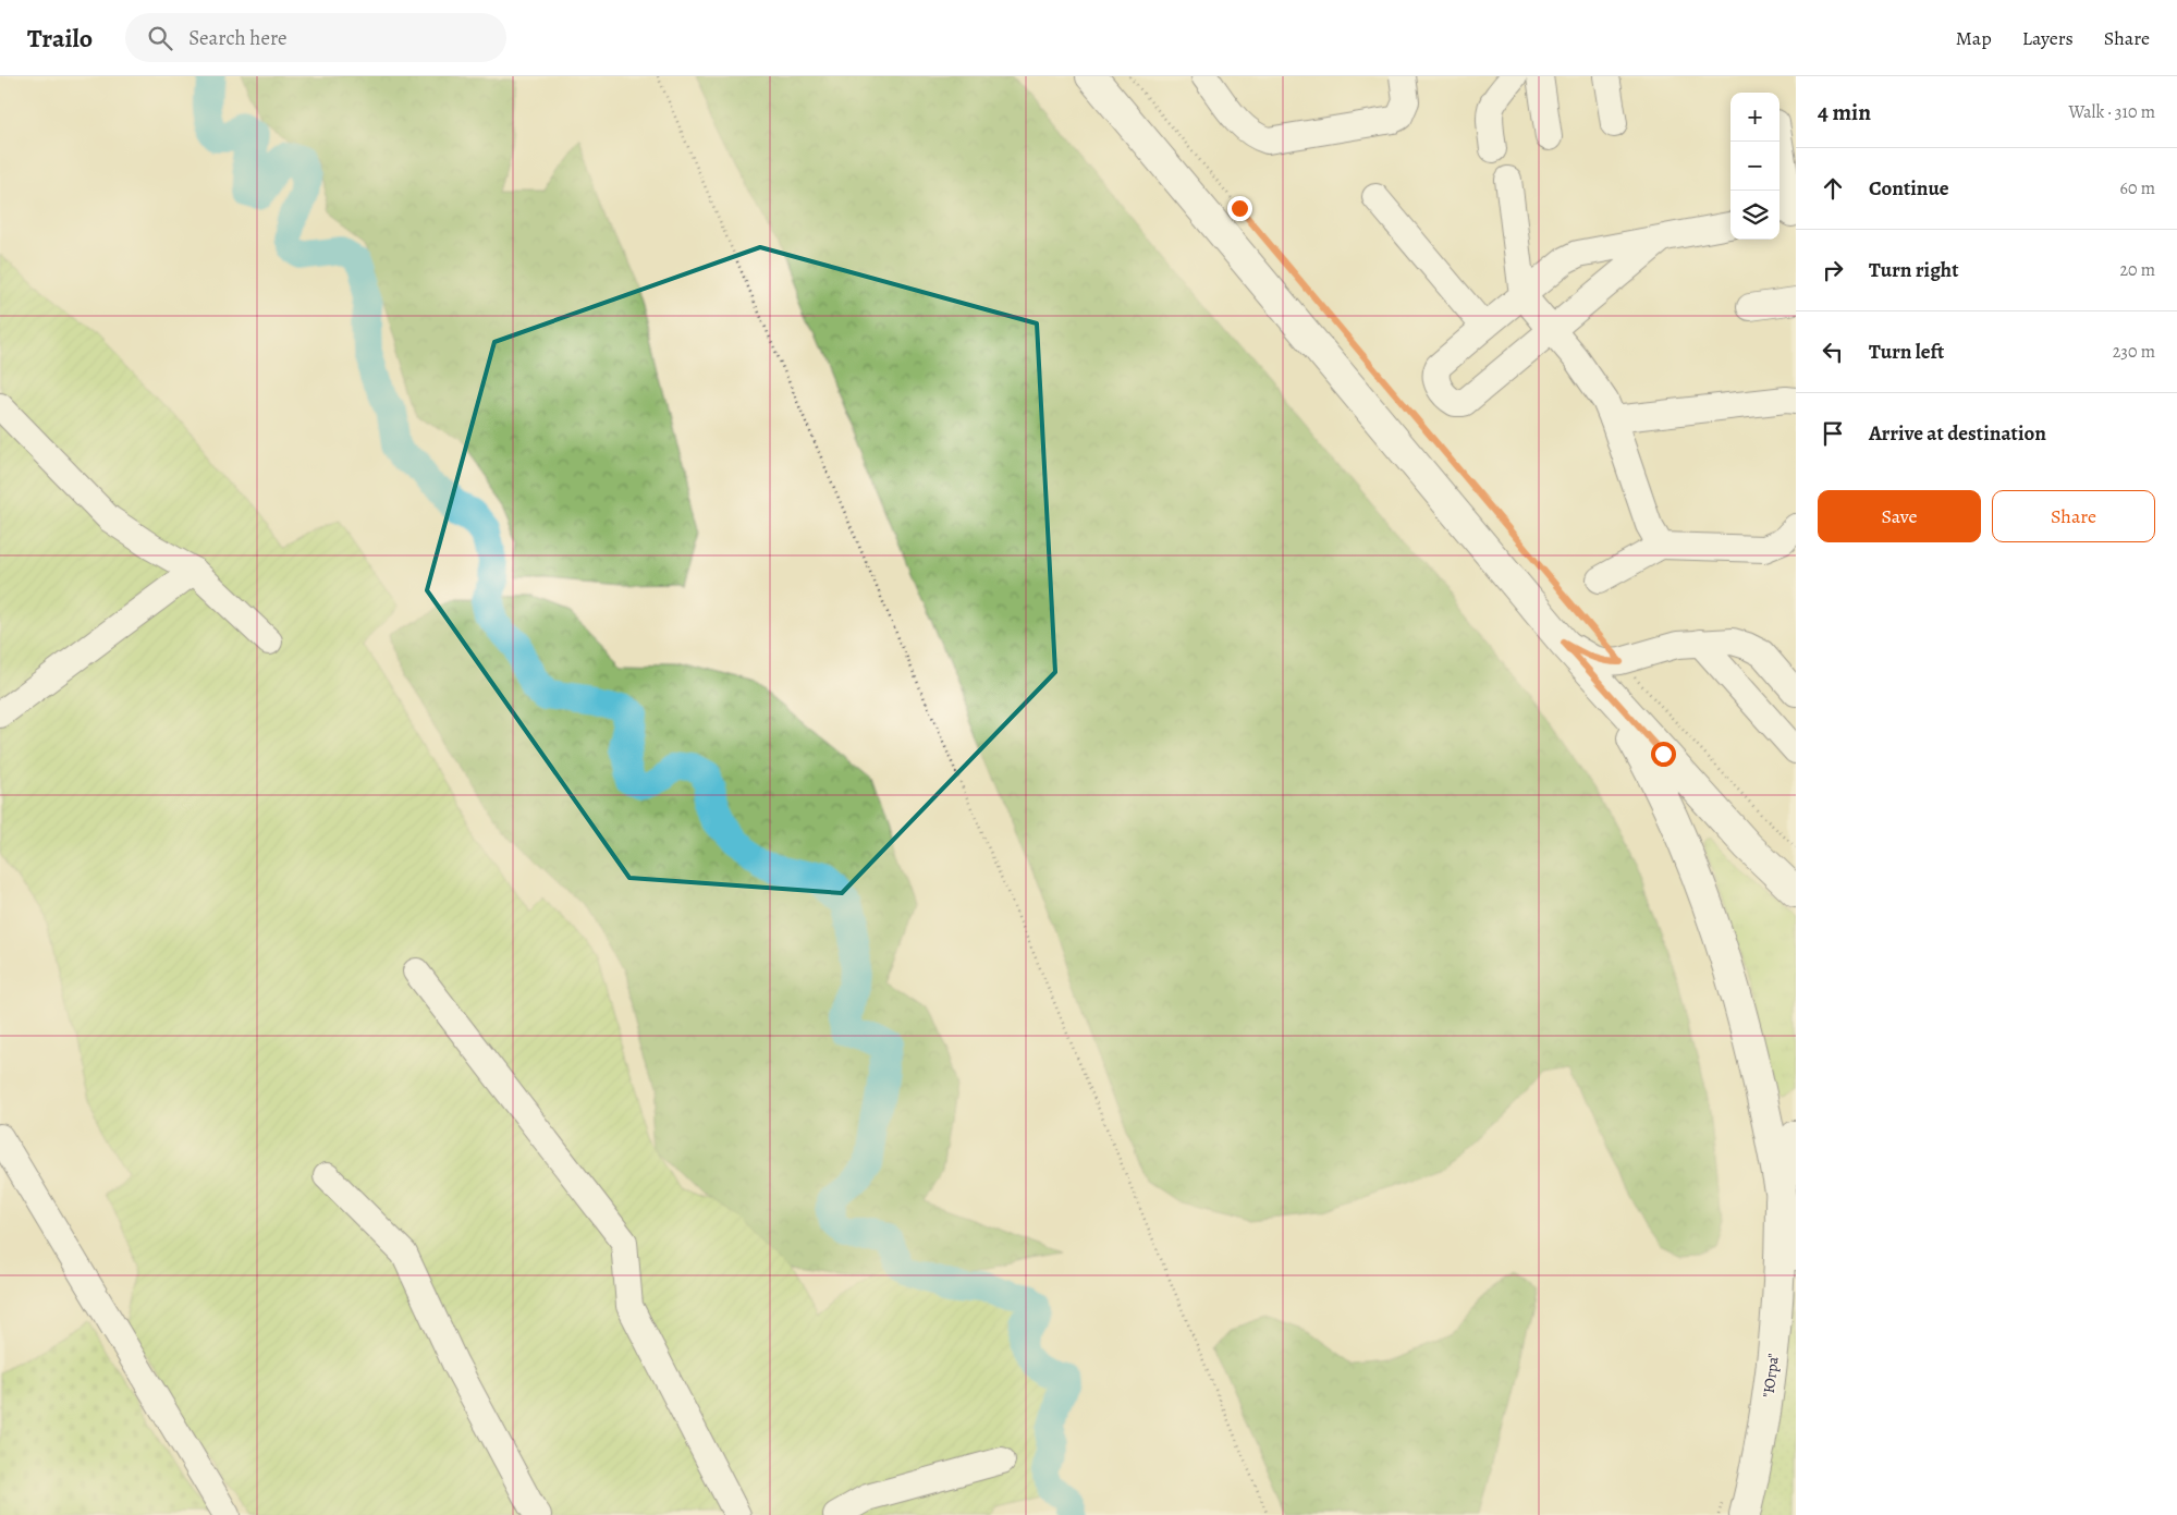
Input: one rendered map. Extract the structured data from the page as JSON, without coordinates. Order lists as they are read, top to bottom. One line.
{"streets":{"main road":["\"Югра\""]},"page":{"header":"Trailo","search":"Search here","nav":["Map","Layers","Share"],"heading":["4 min","Walk · 310 m"],"map_buttons":["+","−"],"list":[["Continue","60 m"],["Turn right","20 m"],["Turn left","230 m"],"Arrive at destination"],"buttons":["Save","Share"]}}
